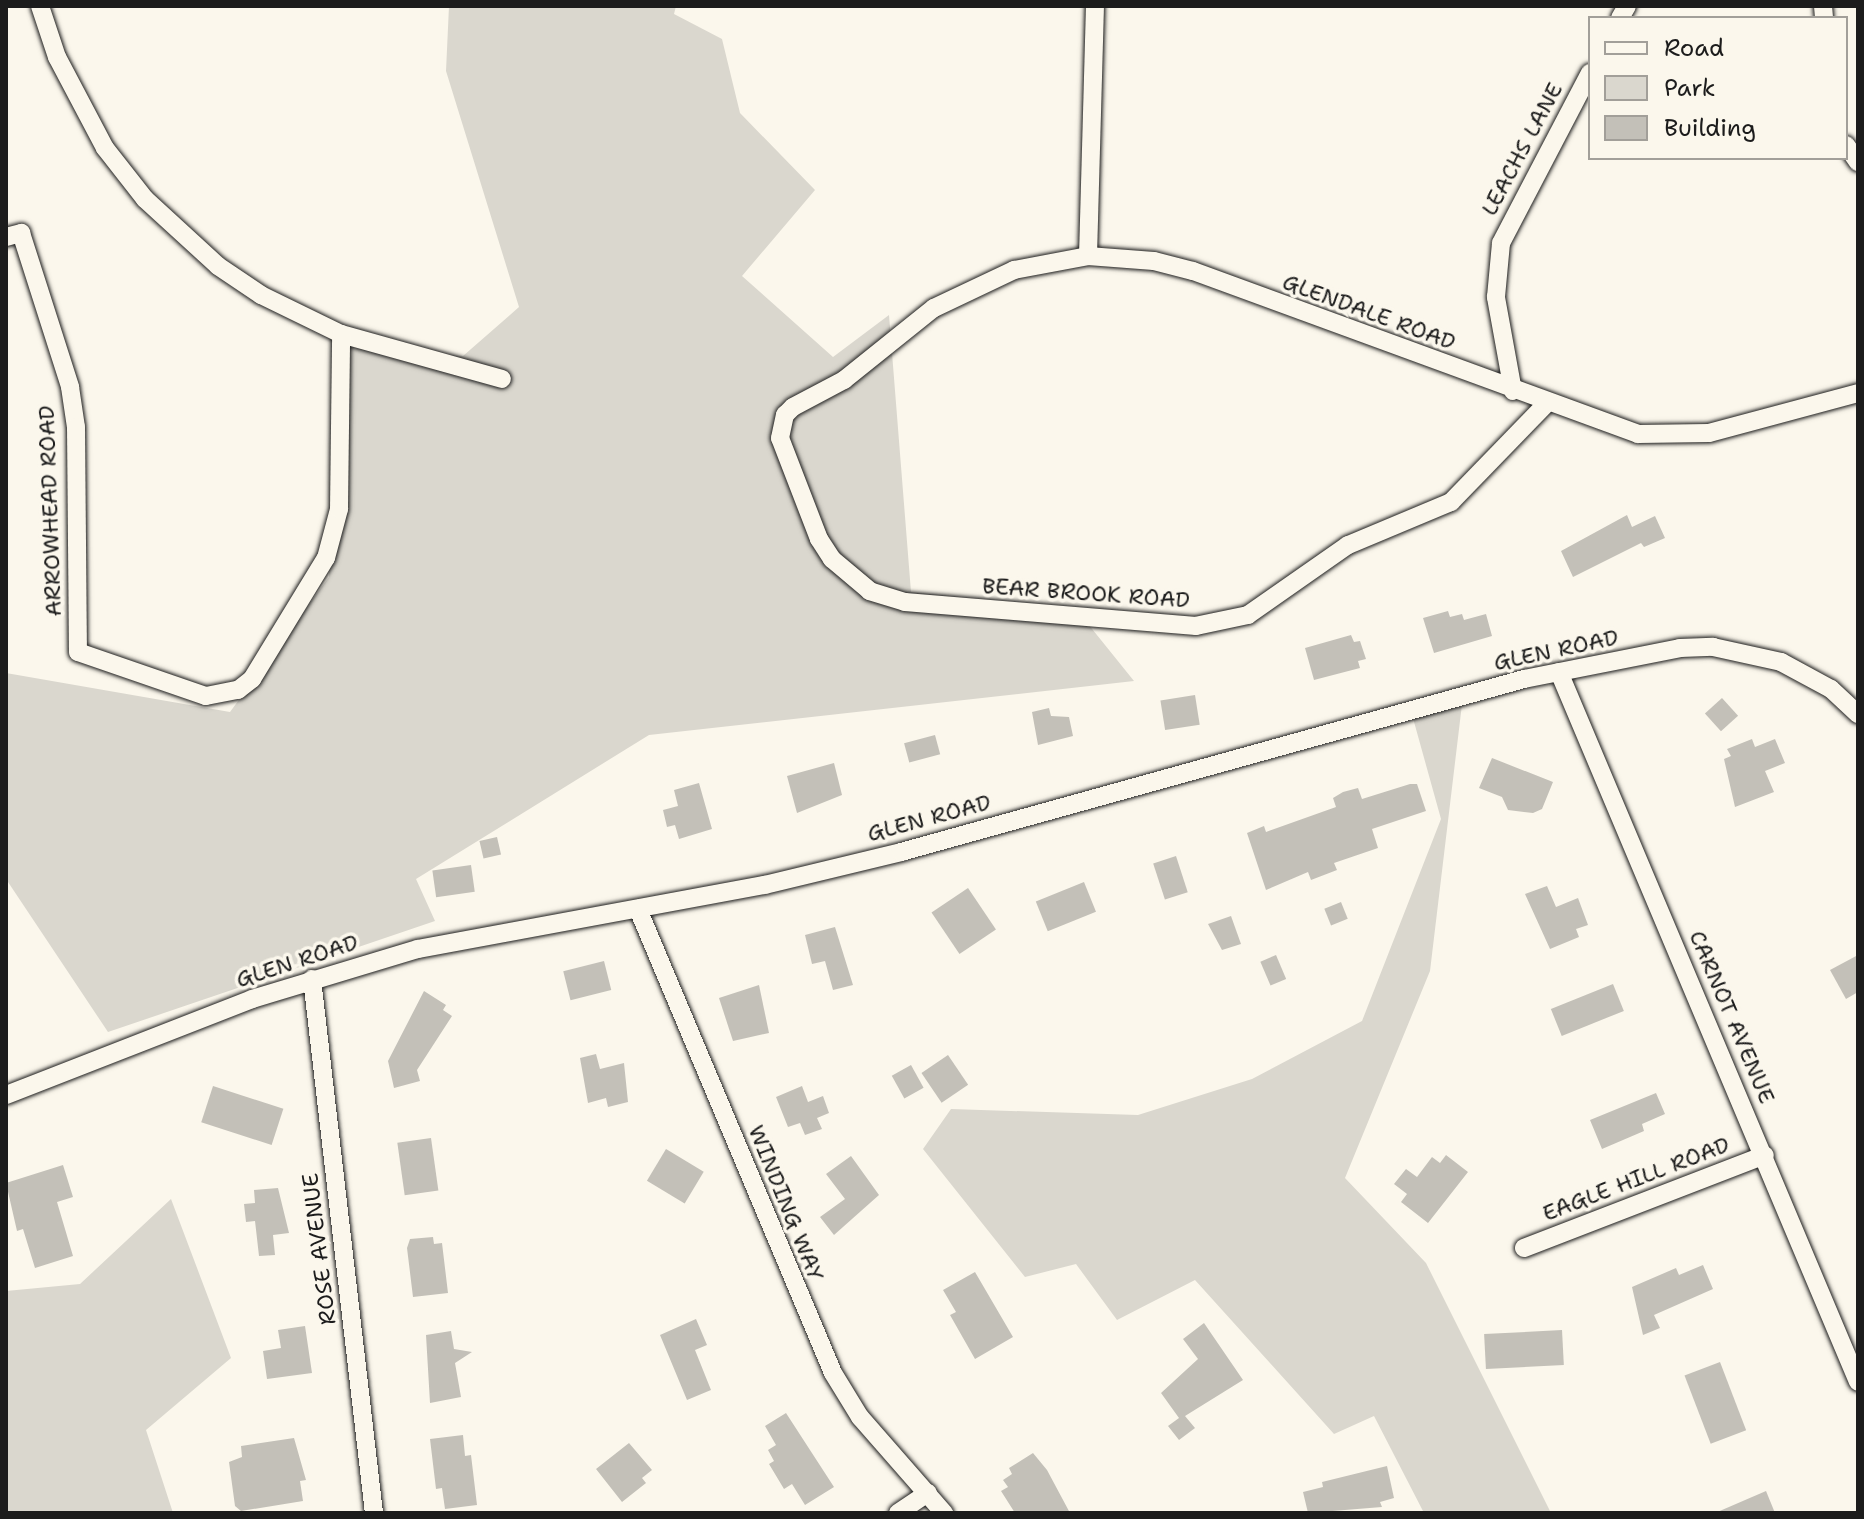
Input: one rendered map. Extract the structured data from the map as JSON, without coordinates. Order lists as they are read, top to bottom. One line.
{"streets":{"street":["LEACHS LANE","GLENDALE ROAD","ARROWHEAD ROAD","BEAR BROOK ROAD","GLEN ROAD","CARNOT AVENUE","EAGLE HILL ROAD","WINDING WAY","ROSE AVENUE"]},"crossings":[["LEACHS LANE","GLENDALE ROAD"],["GLENDALE ROAD","BEAR BROOK ROAD"],["GLEN ROAD","CARNOT AVENUE"],["GLEN ROAD","WINDING WAY"],["GLEN ROAD","ROSE AVENUE"],["CARNOT AVENUE","EAGLE HILL ROAD"]],"legend":["Road","Park","Building"]}
